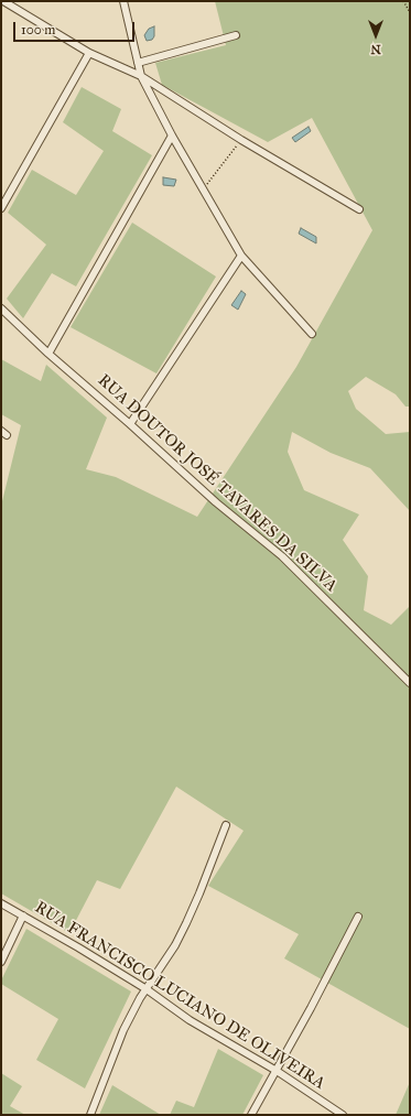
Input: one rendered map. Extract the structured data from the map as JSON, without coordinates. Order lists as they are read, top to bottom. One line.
{"streets":{"street":["RUA DOUTOR JOSÉ TAVARES DA SILVA","RUA FRANCISCO LUCIANO DE OLIVEIRA"]},"scale_bar":"100 m","north":"bottom"}
